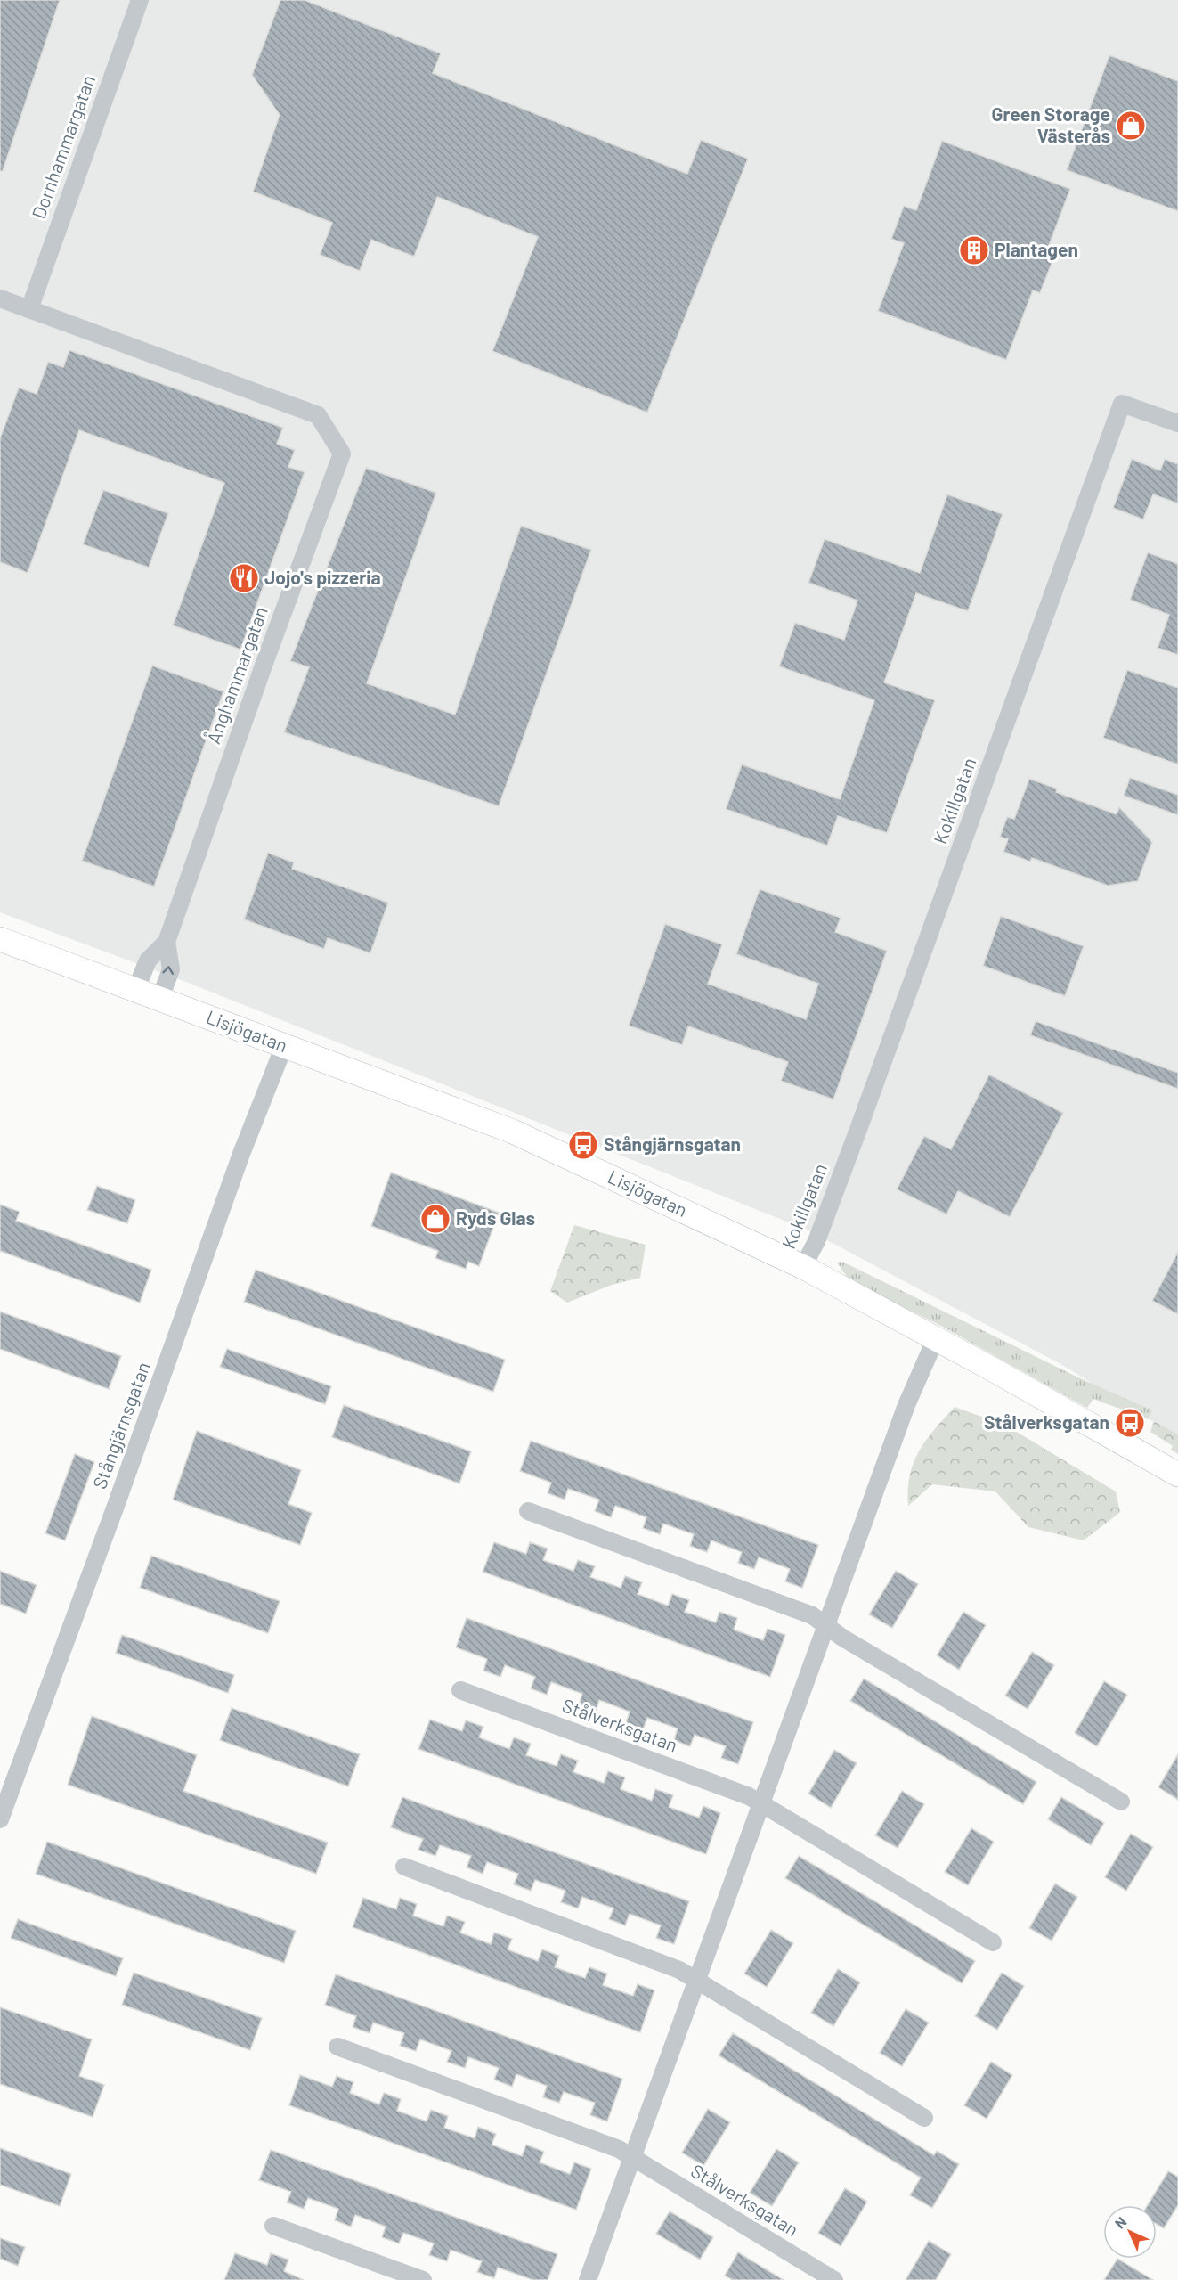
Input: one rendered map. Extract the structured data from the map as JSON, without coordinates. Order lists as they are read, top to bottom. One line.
{"streets":{"street":["Dornhammargatan","Ånghammargatan","Kokillgatan","Lisjögatan","Stångjärnsgatan","Stålverksgatan"]},"crossings":[["Dornhammargatan","Ånghammargatan"],["Ånghammargatan","Lisjögatan"],["Kokillgatan","Lisjögatan"],["Lisjögatan","Stångjärnsgatan"]],"places":{"shop":["Green Storage Västerås","Ryds Glas"],"building":["Plantagen"],"restaurant":["Jojo's pizzeria"],"bus stop":["Stångjärnsgatan","Stålverksgatan"]},"north":"top left"}
